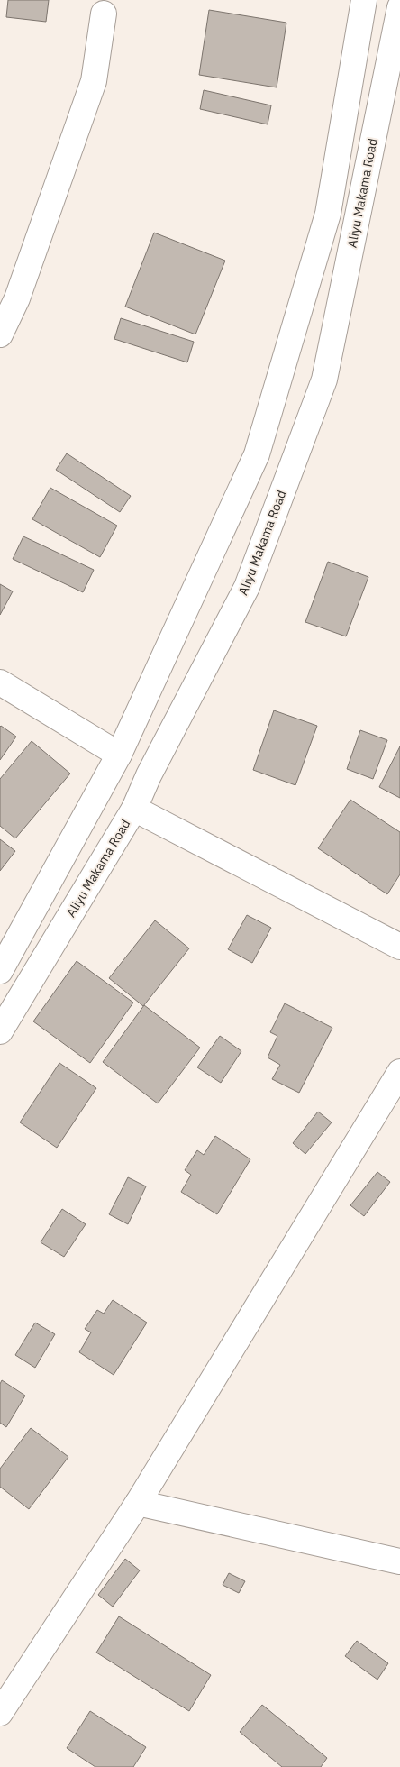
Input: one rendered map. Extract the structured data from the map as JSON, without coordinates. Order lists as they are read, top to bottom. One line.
{"streets":{"street":["Aliyu Makama Road"]}}
